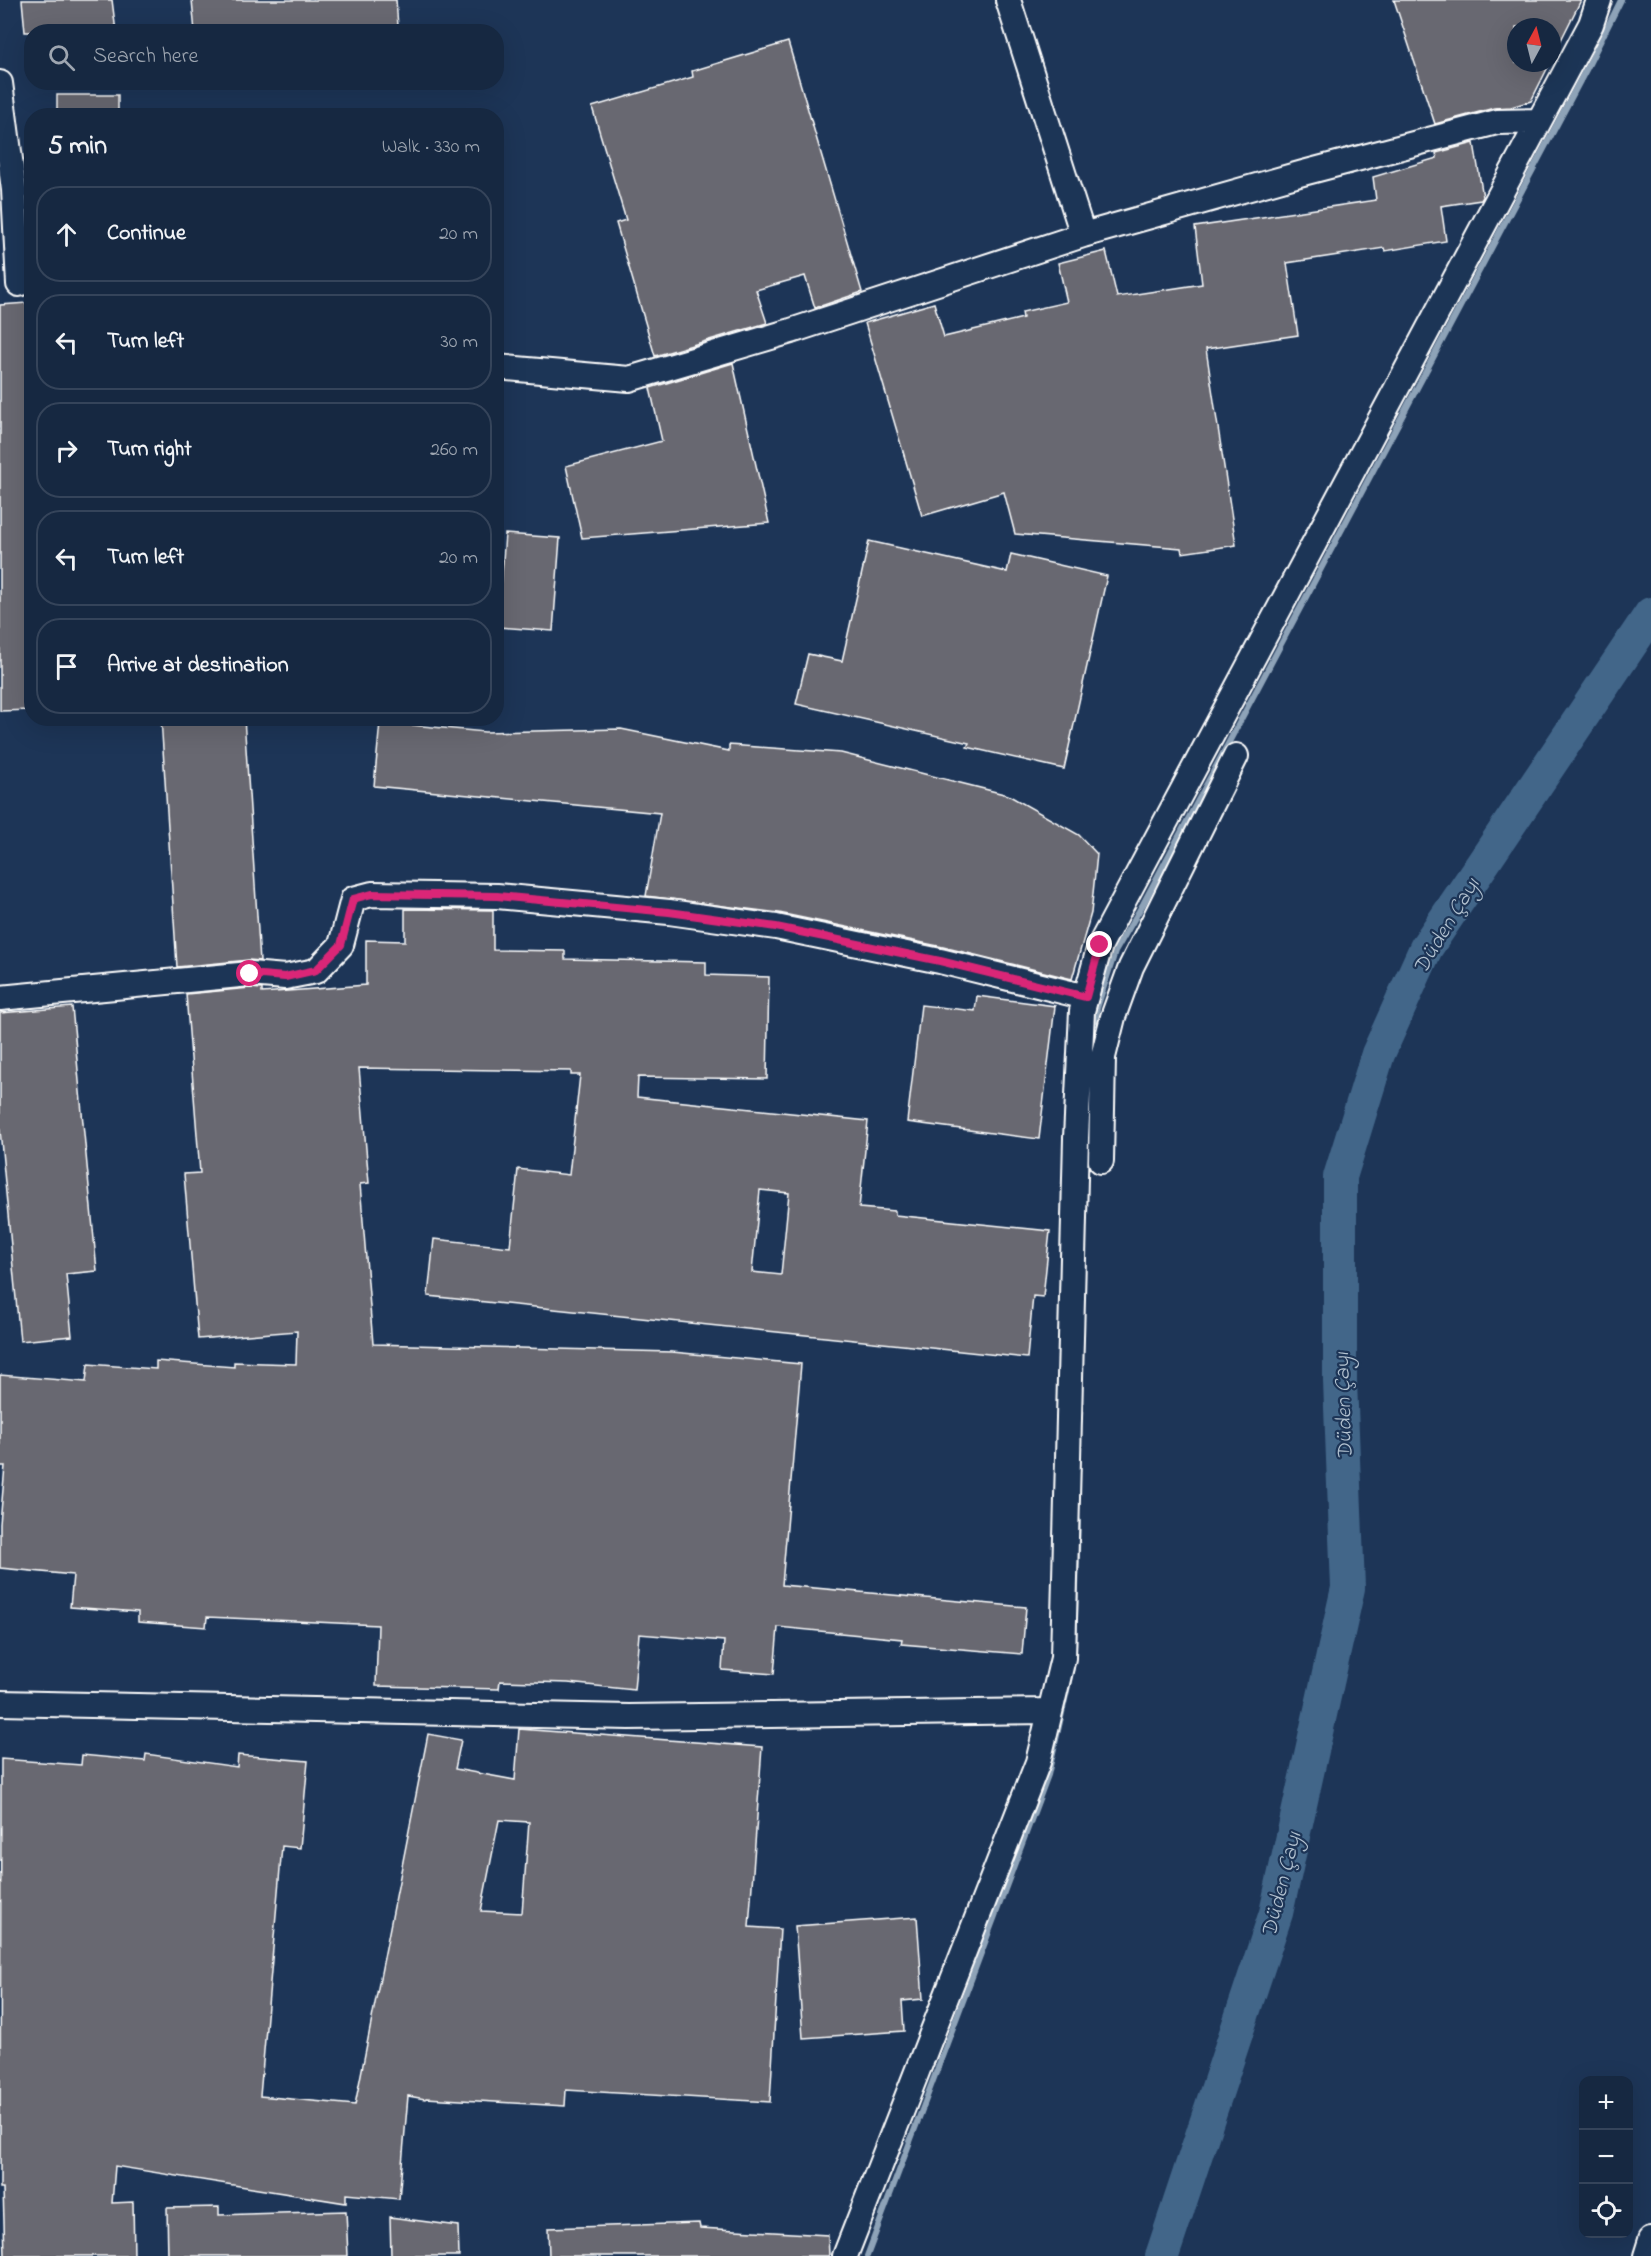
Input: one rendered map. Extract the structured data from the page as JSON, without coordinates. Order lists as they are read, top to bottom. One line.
{"water":["Düden Çayı"],"north":"top","page":{"search":"Search here","heading":["5 min","Walk · 330 m"],"list":[["Continue","20 m"],["Turn left","30 m"],["Turn right","260 m"],["Turn left","20 m"],"Arrive at destination"],"map_buttons":["+","−"]}}
